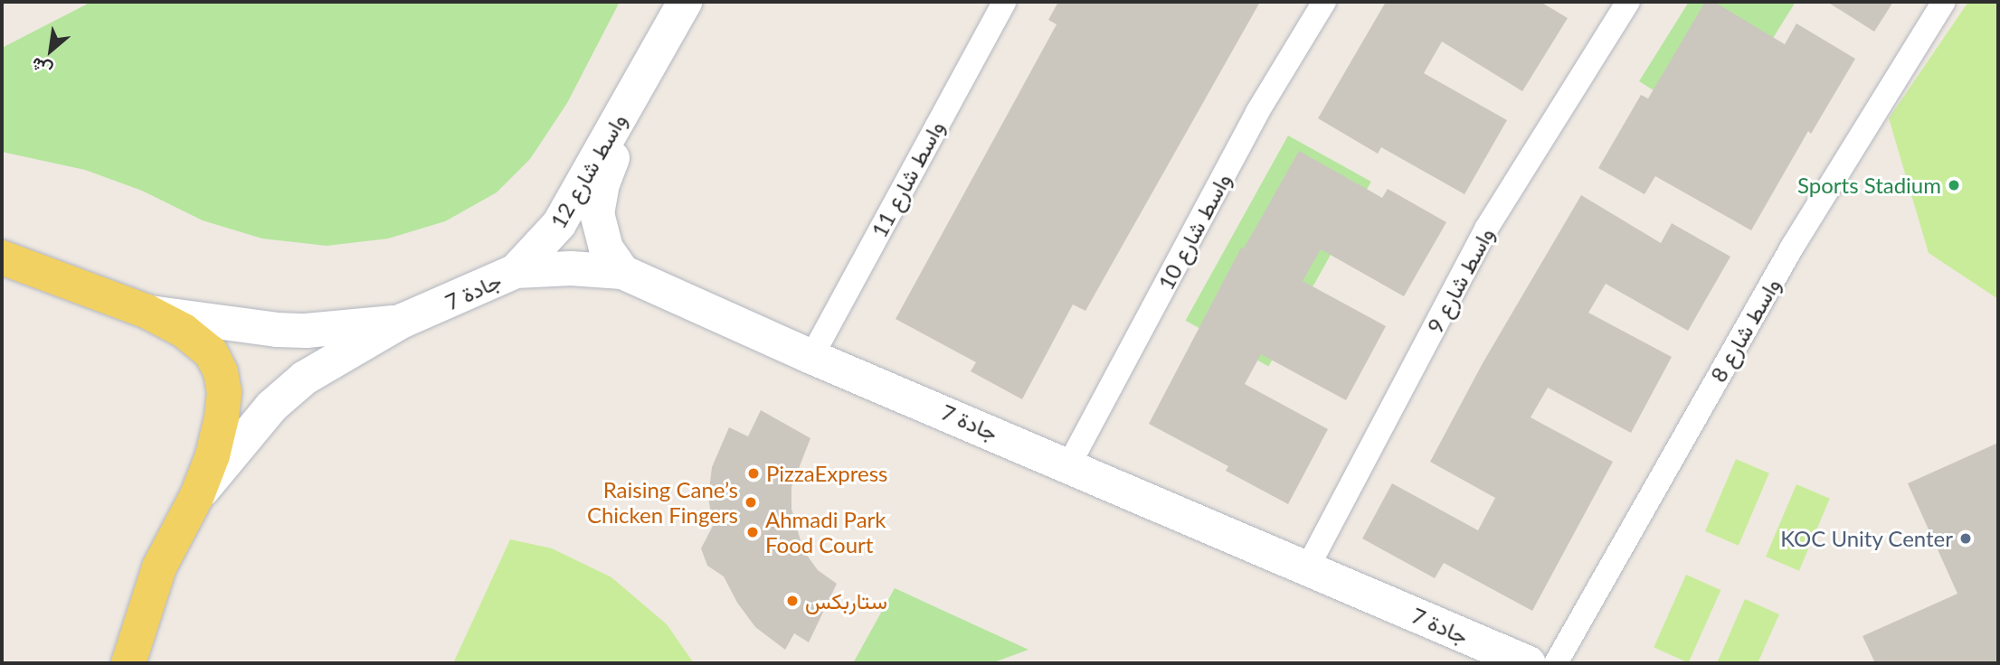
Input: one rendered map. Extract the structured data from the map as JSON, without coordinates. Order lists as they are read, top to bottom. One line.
{"streets":{"main road":["واسط شارع 12","جادة 7"],"street":["واسط شارع 11","واسط شارع 10","واسط شارع 9","واسط شارع 8"]},"crossings":[["واسط شارع 12","جادة 7"],["واسط شارع 11","جادة 7"],["واسط شارع 10","جادة 7"],["واسط شارع 9","جادة 7"]],"places":["Sports Stadium","PizzaExpress","Raising Cane’s Chicken Fingers","Ahmadi Park Food Court","KOC Unity Center","ستاربكس"],"north":"bottom left"}
